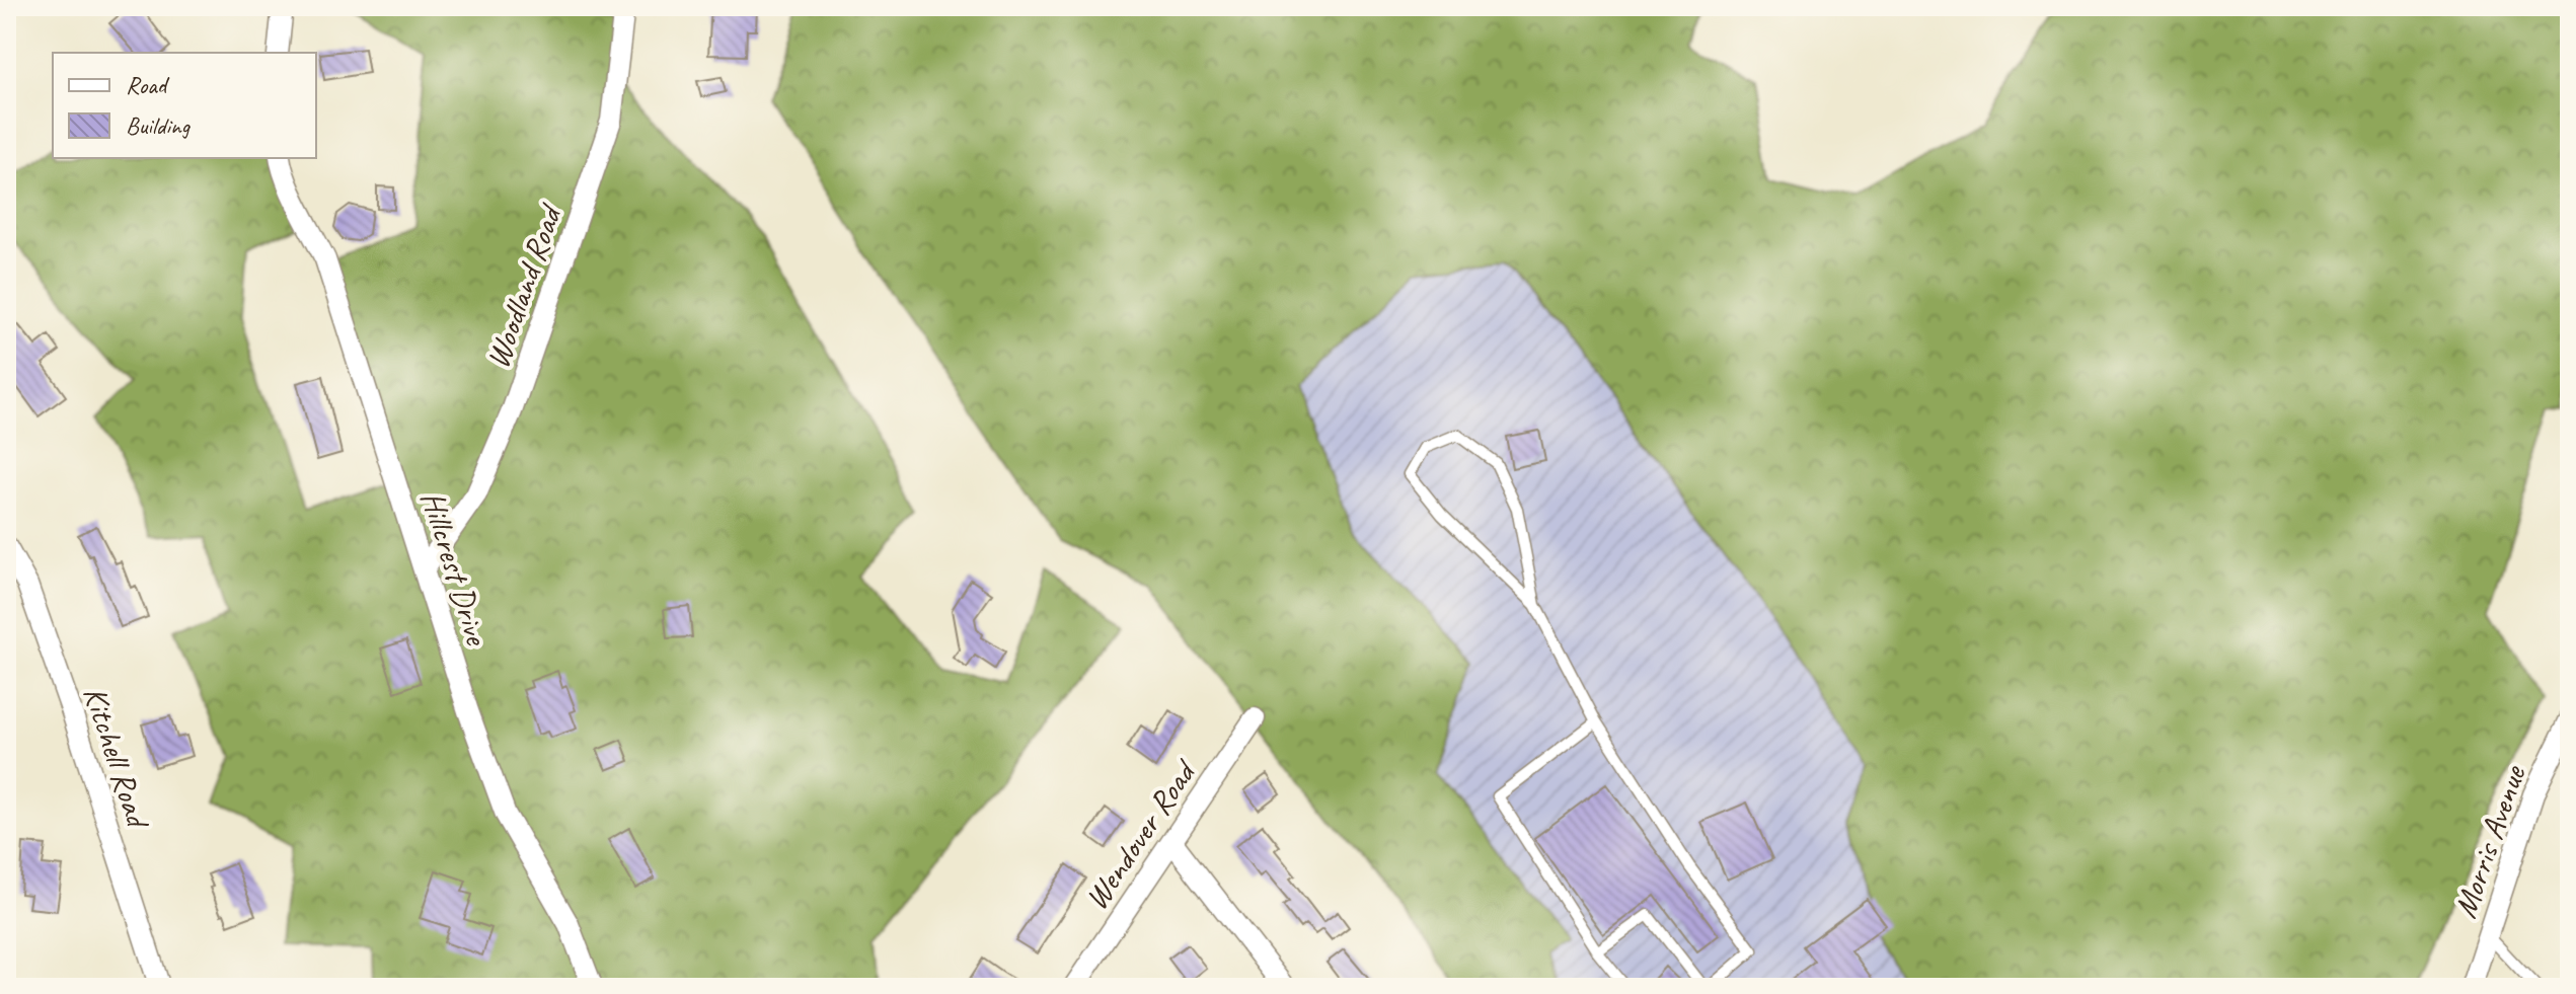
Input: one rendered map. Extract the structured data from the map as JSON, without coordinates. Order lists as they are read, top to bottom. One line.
{"streets":{"street":["Woodland Road","Hillcrest Drive","Kitchell Road","Wendover Road","Morris Avenue"]},"crossings":[["Woodland Road","Hillcrest Drive"]],"legend":["Road","Building"]}
